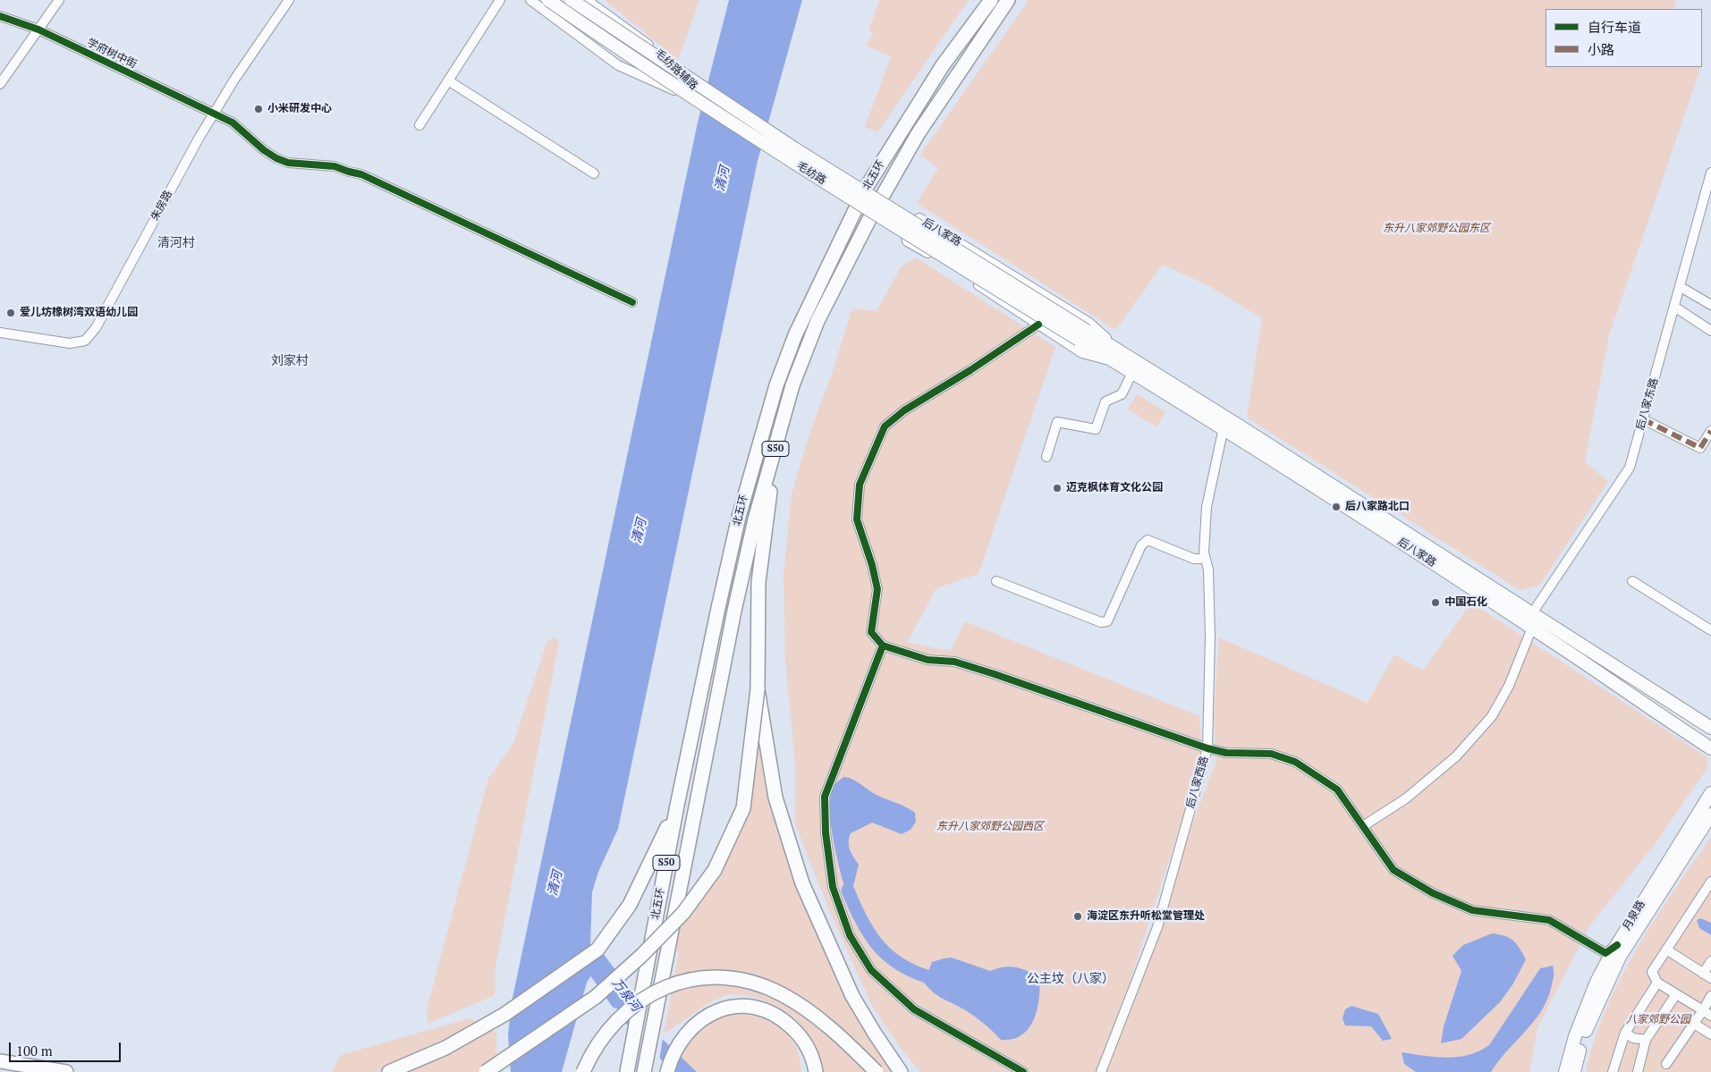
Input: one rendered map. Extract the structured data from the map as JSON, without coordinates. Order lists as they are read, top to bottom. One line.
{"streets":{"highway":["北五环","S50"],"main road":["毛纺路","后八家路","月泉路"],"street":["学府树中街","毛纺路辅路","朱房路","后八家东路","后八家西路"]},"crossings":[["学府树中街","朱房路"],["毛纺路","后八家路"],["后八家路","后八家东路"],["后八家路","后八家西路"]],"districts":["清河村","刘家村","公主坟（八家）"],"water":["清河","万泉河"],"parks":["东升八家郊野公园东区","东升八家郊野公园西区","八家郊野公园"],"places":["小米研发中心","爱儿坊橡树湾双语幼儿园","迈克枫体育文化公园","后八家路北口","中国石化","海淀区东升听松堂管理处"],"legend":["自行车道","小路"],"scale_bar":"100 m"}
